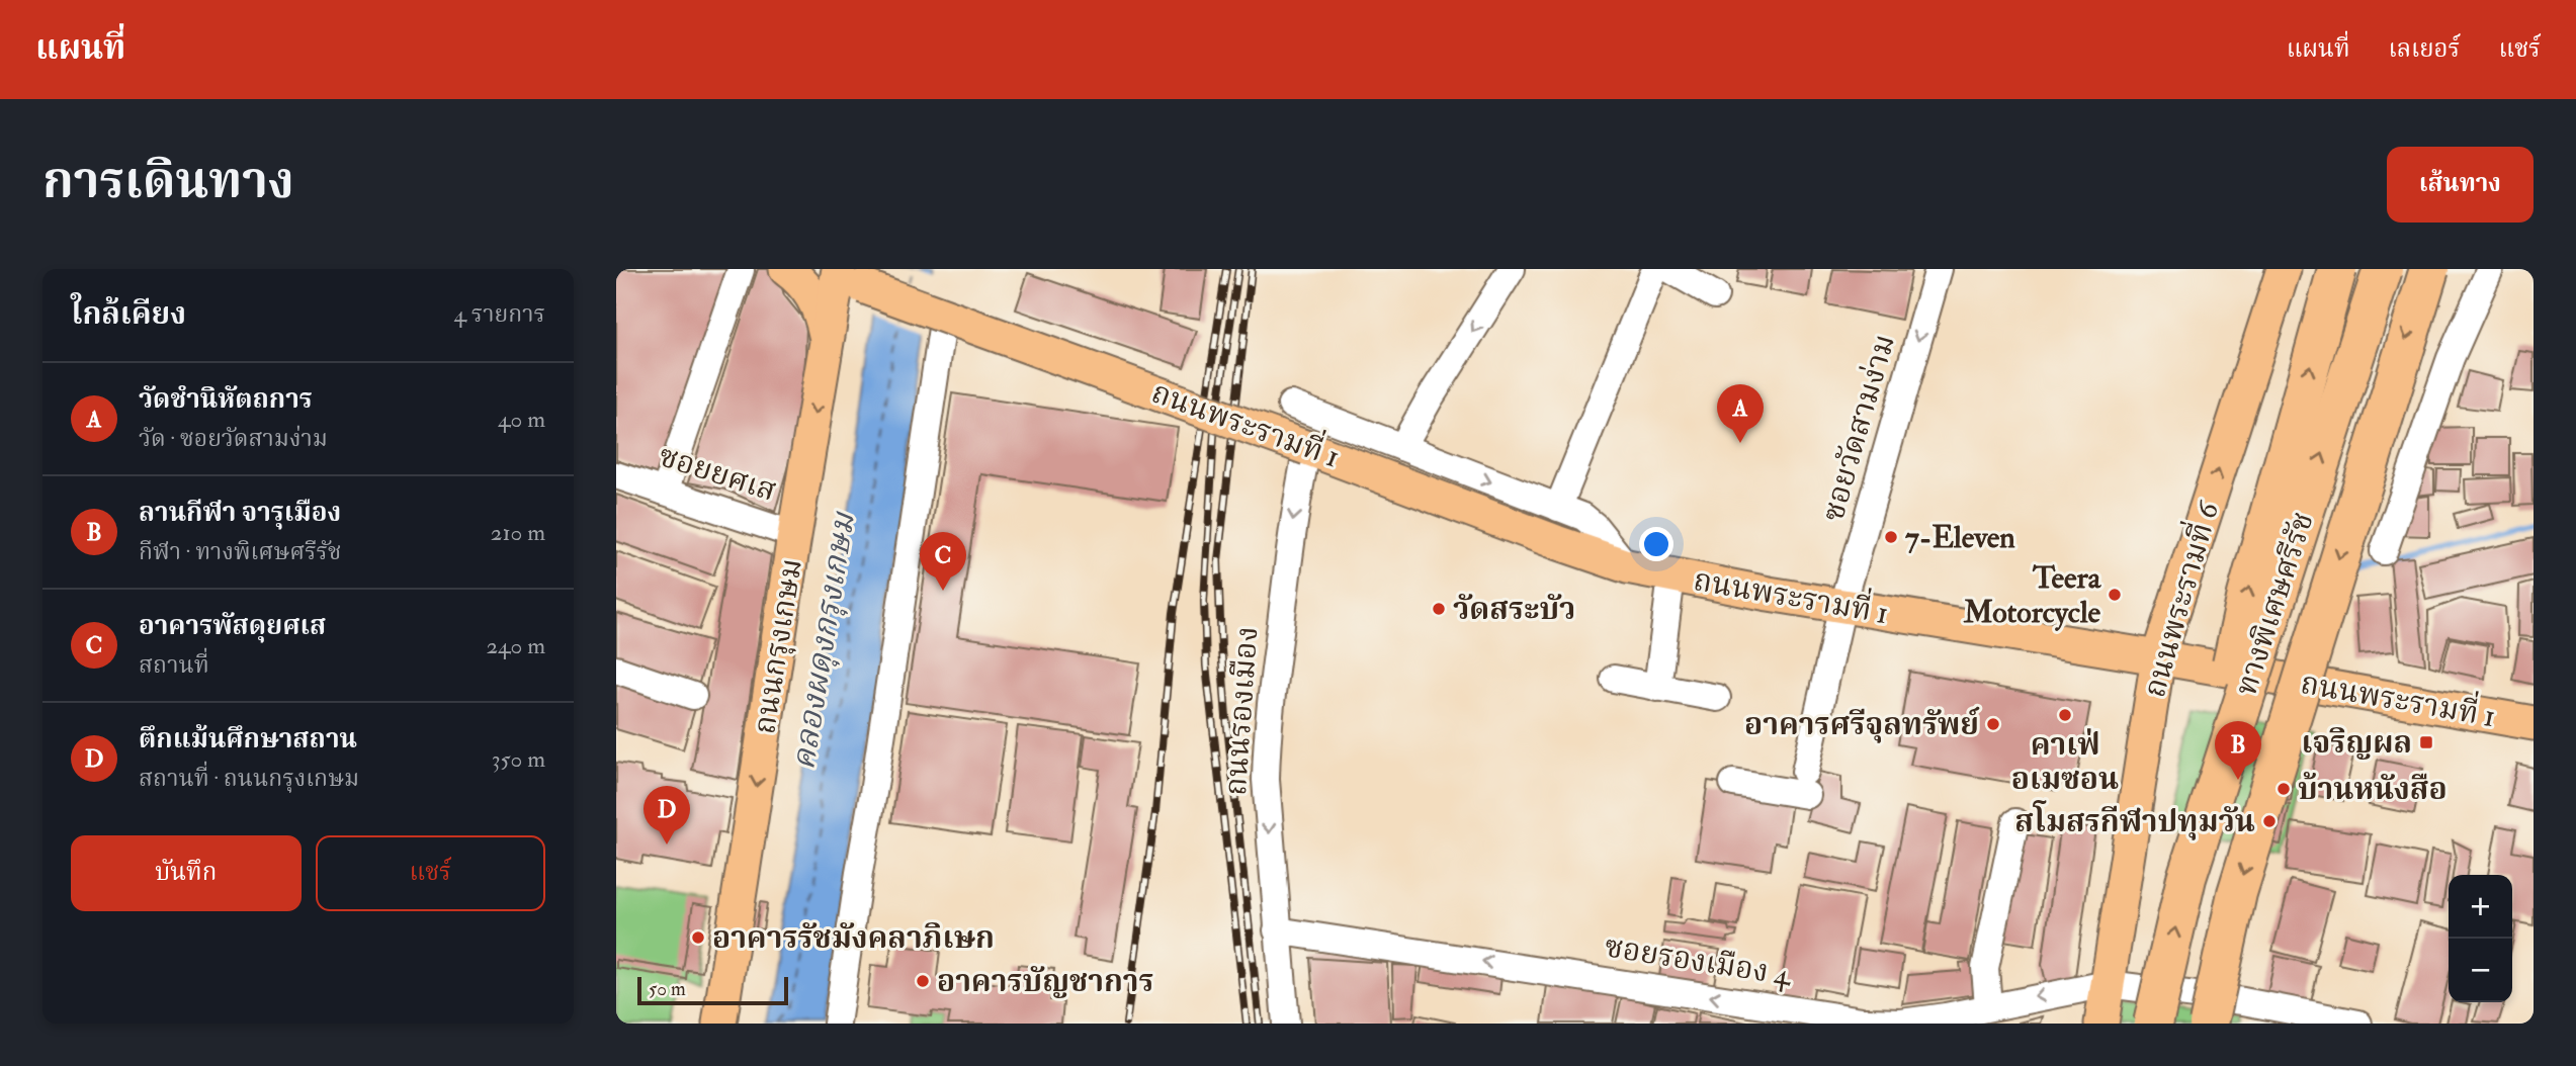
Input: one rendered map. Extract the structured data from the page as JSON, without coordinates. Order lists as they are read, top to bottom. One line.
{"streets":{"highway":["ทางพิเศษศรีรัช"],"main road":["ถนนพระรามที่ 1","ถนนพระรามที่ 6","ถนนกรุงเกษม"],"street":["ซอยวัดสามง่าม","ซอยยศเส","ถนนรองเมือง","ซอยรองเมือง 4"]},"crossings":[["ถนนพระรามที่ 1","ซอยวัดสามง่าม"],["ถนนพระรามที่ 1","ถนนพระรามที่ 6"],["ถนนพระรามที่ 1","ถนนกรุงเกษม"],["ถนนพระรามที่ 1","ถนนรองเมือง"],["ซอยยศเส","ถนนกรุงเกษม"],["ถนนพระรามที่ 6","ซอยรองเมือง 4"],["ถนนรองเมือง","ซอยรองเมือง 4"]],"one_way":["ซอยวัดสามง่าม","ถนนพระรามที่ 6","ถนนกรุงเกษม","ถนนรองเมือง","ซอยรองเมือง 4"],"water":["คลองผดุงกรุงเกษม"],"places":{"other":["7-Eleven","Teera Motorcycle","วัดสระบัว","คาเฟ่ อเมซอน","อาคารศรีจุลทรัพย์","บ้านหนังสือ","สโมสรกีฬาปทุมวัน","อาคารรัชมังคลาภิเษก","อาคารบัญชาการ"],"transit":["เจริญผล"]},"scale_bar":"50 m","page":{"header":"แผนที่","nav":["แผนที่","เลเยอร์","แชร์"],"title":"การเดินทาง","buttons":["เส้นทาง",["บันทึก","แชร์"]],"heading":["ใกล้เคียง","4 รายการ"],"list":[{"mark":"A","name":"วัดชำนิหัตถการ","note":"วัด · ซอยวัดสามง่าม","value":"40 m"},{"mark":"B","name":"ลานกีฬา จารุเมือง","note":"กีฬา · ทางพิเศษศรีรัช","value":"210 m"},{"mark":"C","name":"อาคารพัสดุยศเส","note":"สถานที่","value":"240 m"},{"mark":"D","name":"ตึกแม้นศึกษาสถาน","note":"สถานที่ · ถนนกรุงเกษม","value":"350 m"}],"pins":["A","C","B","D"],"map_buttons":["+","−"],"scale":"50 m"}}
